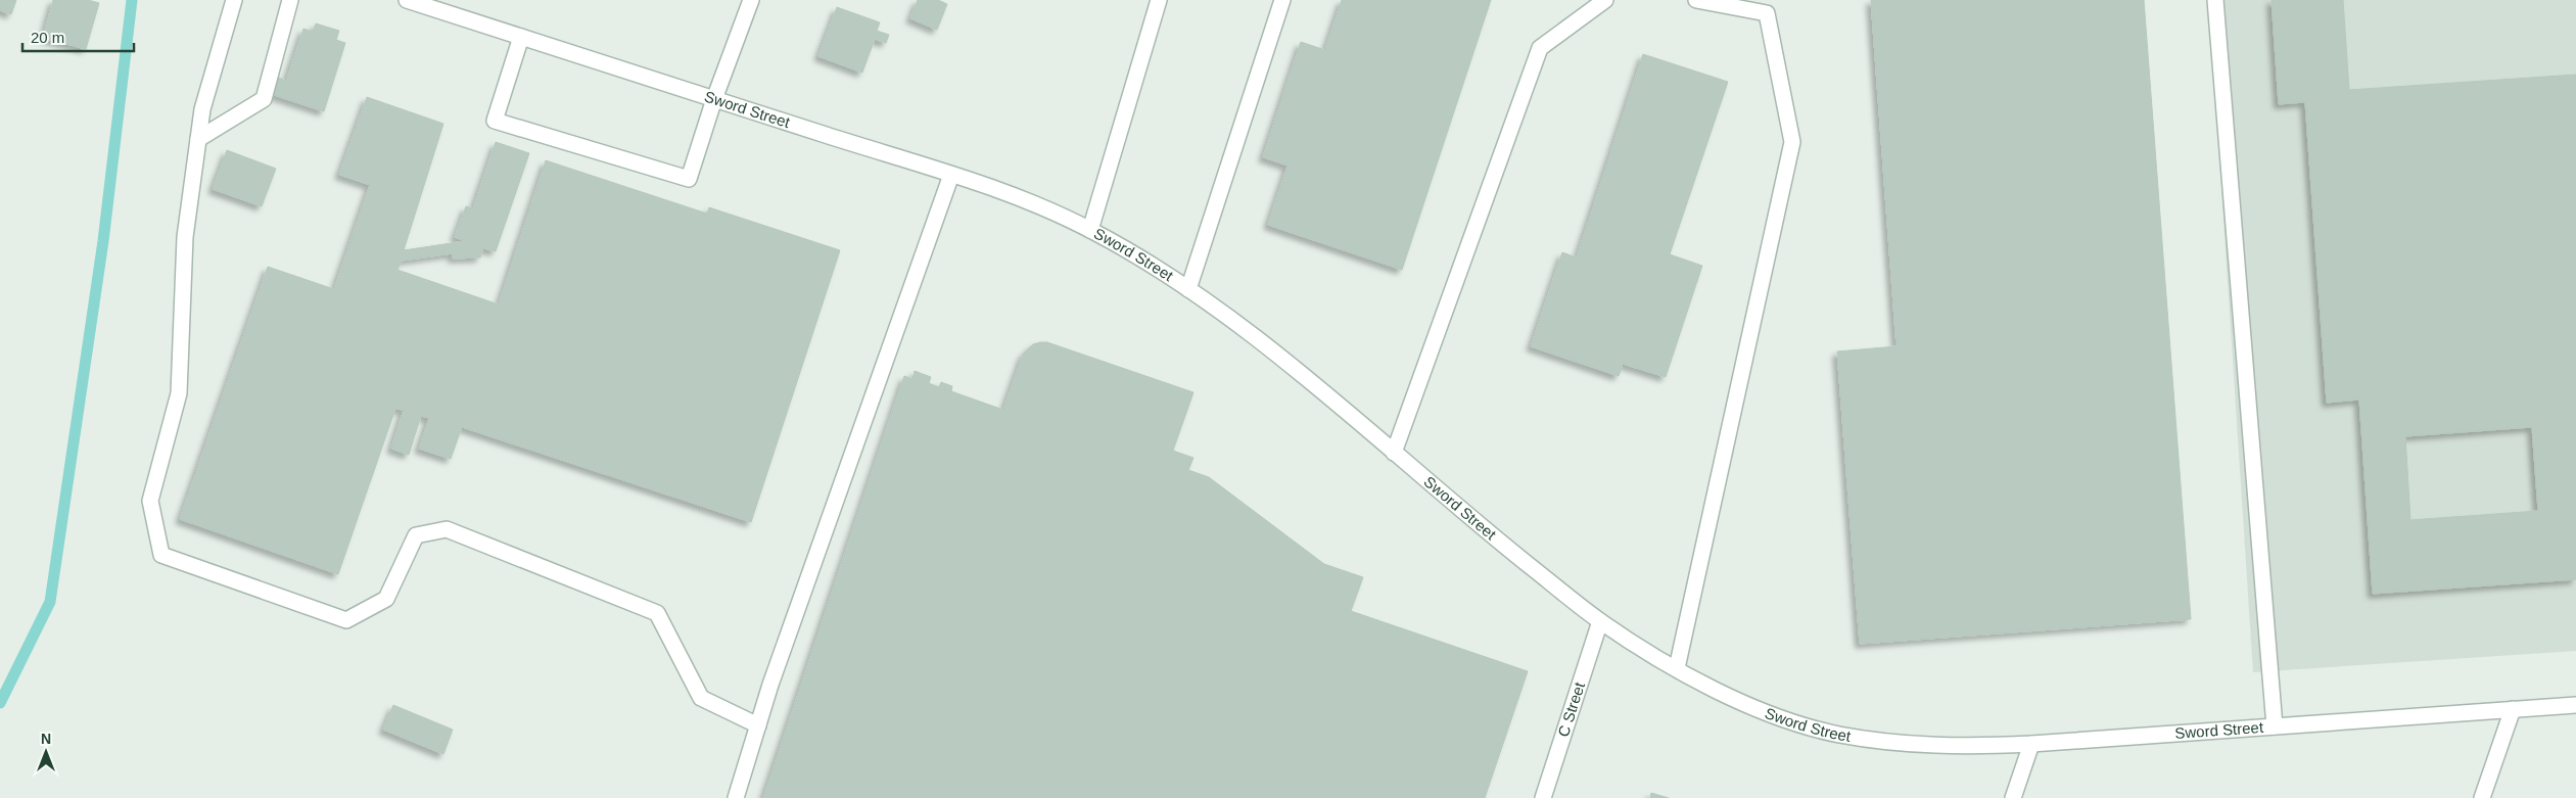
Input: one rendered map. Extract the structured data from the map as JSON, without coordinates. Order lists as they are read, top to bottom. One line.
{"streets":{"street":["Sword Street","C Street"]},"crossings":[["Sword Street","C Street"]],"scale_bar":"20 m","north":"top"}
